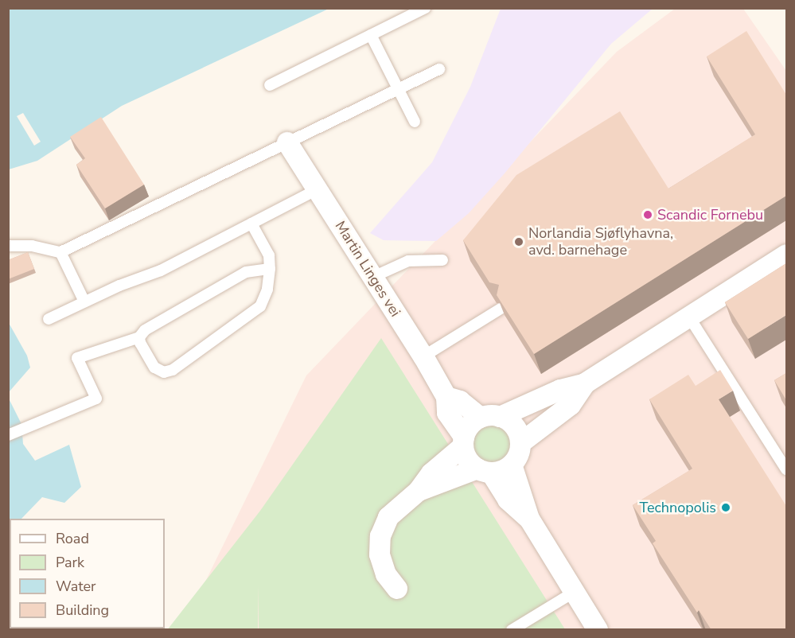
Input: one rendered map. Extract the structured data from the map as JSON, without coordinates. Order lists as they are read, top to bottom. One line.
{"streets":{"street":["Martin Linges vei"]},"places":["Scandic Fornebu","Norlandia Sjøflyhavna, avd. barnehage","Technopolis"],"legend":["Road","Park","Water","Building"]}
